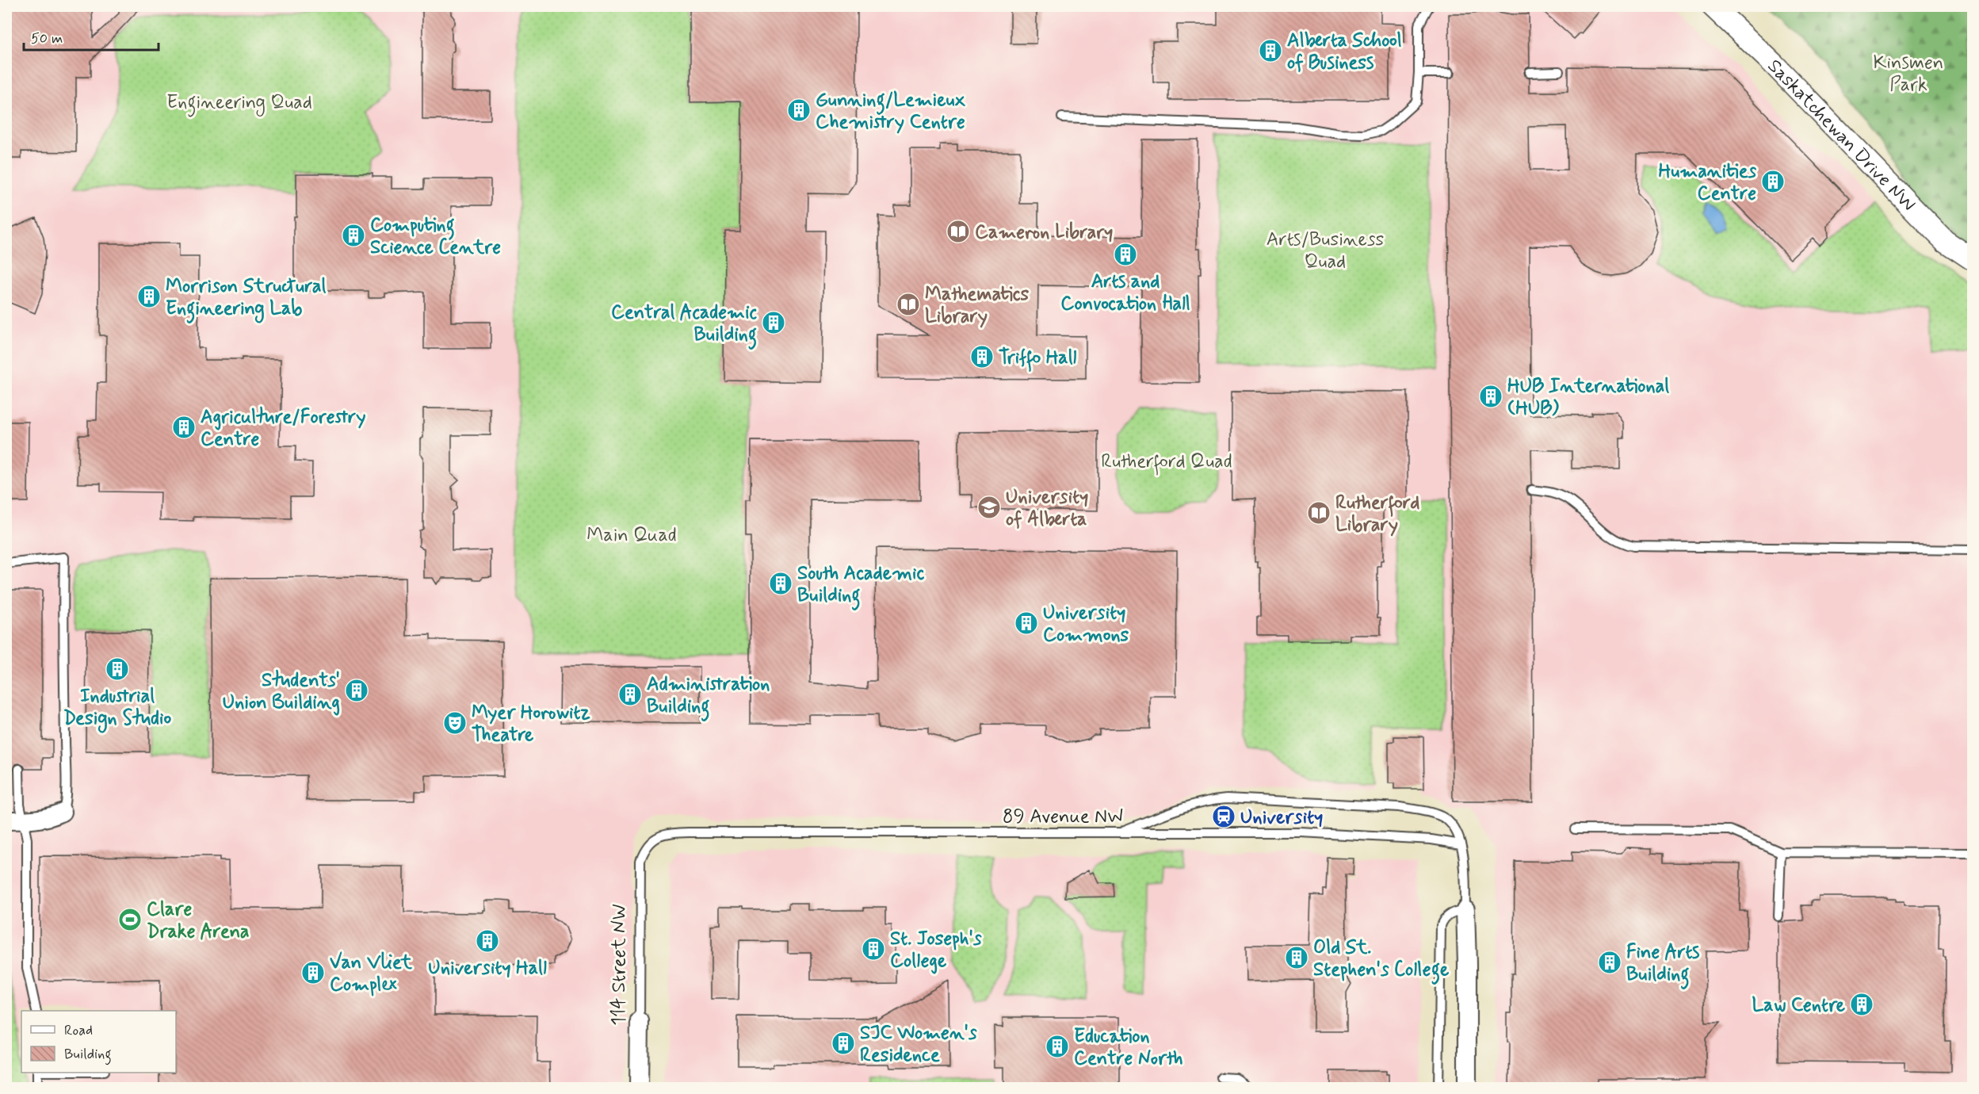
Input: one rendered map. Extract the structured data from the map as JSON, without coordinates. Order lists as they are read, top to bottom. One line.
{"streets":{"street":["Saskatchewan Drive NW","114 Street NW"],"lane":["89 Avenue NW"]},"crossings":[["89 Avenue NW","114 Street NW"]],"parks":["Kinsmen Park","Engineering Quad","Arts/Business Quad","Rutherford Quad","Main Quad"],"places":{"building":["Alberta School of Business","Gunning/Lemieux Chemistry Centre","Humanities Centre","Computing Science Centre","Arts and Convocation Hall","Morrison Structural Engineering Lab","Central Academic Building","Triffo Hall","HUB International (HUB)","Agriculture/Forestry Centre","South Academic Building","University Commons","Industrial Design Studio","Students' Union Building","Administration Building","University Hall","St. Joseph's College","Old St. Stephen's College","Fine Arts Building","Van Vliet Complex","Law Centre","SJC Women's Residence","Education Centre North"],"library":["Cameron Library","Mathematics Library","Rutherford Library"],"school or university":["University of Alberta"],"theatre":["Myer Horowitz Theatre"],"station":["University"],"sports":["Clare Drake Arena"]},"legend":["Road","Building"],"scale_bar":"50 m"}
